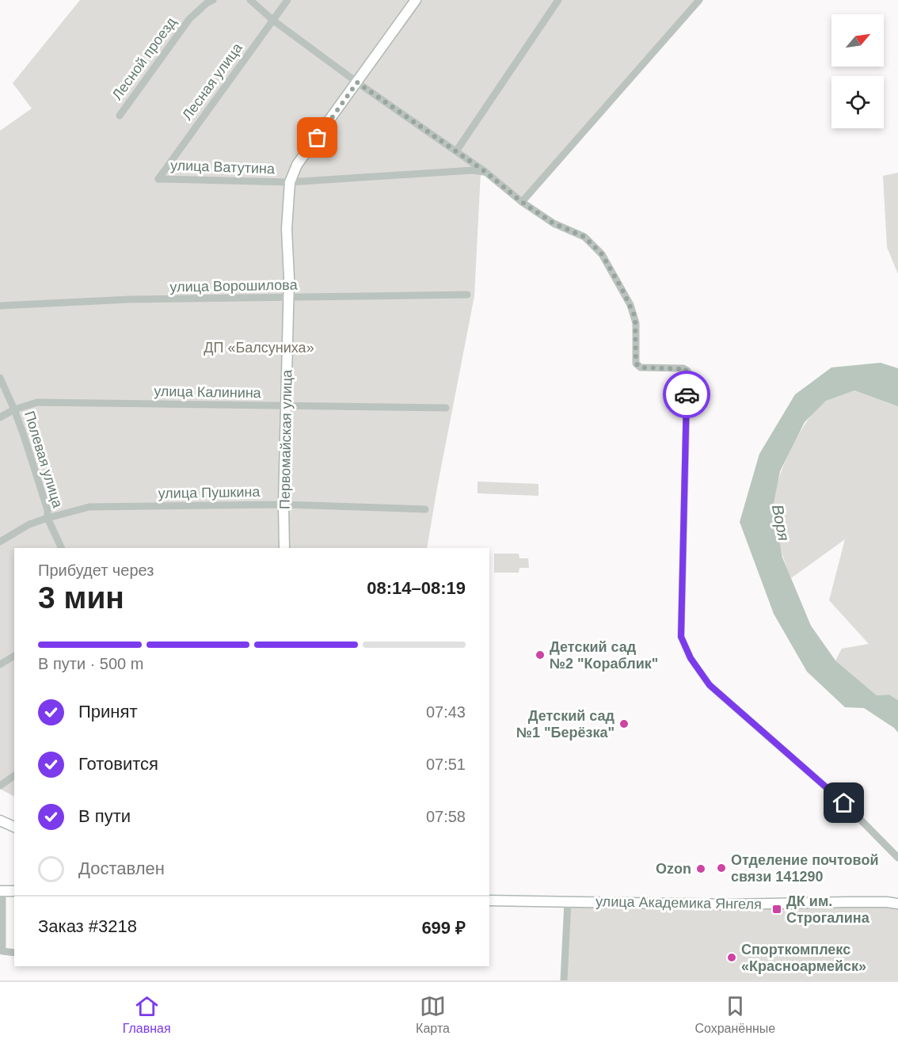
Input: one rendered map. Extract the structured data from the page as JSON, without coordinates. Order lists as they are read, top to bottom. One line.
{"streets":{"street":["Лесной проезд","Лесная улица","улица Ватутина","улица Ворошилова","улица Калинина","Первомайская улица","Полевая улица","улица Пушкина","улица Академика Янгеля"]},"crossings":[["Лесная улица","улица Ватутина"],["улица Ватутина","Первомайская улица"],["улица Ворошилова","Первомайская улица"],["улица Калинина","Первомайская улица"],["улица Калинина","Полевая улица"],["Первомайская улица","улица Пушкина"],["Полевая улица","улица Пушкина"]],"water":["Воря"],"parks":["ДП «Балсуниха»"],"places":{"other":["Детский сад №2 \"Кораблик\"","Детский сад №1 \"Берёзка\"","Отделение почтовой связи 141290","Ozon","Спорткомплекс «Красноармейск»"],"transit":["ДК им. Строгалина"]},"north":"top right","page":{"heading":["3 мин","Прибудет через","08:14–08:19"],"panel":["Заказ #3218","699 ₽"],"bar":"В пути · 500 m","list":[["Принят","07:43"],["Готовится","07:51"],["В пути","07:58"],"Доставлен"],"tabs":["Главная","Карта","Сохранённые"]}}
